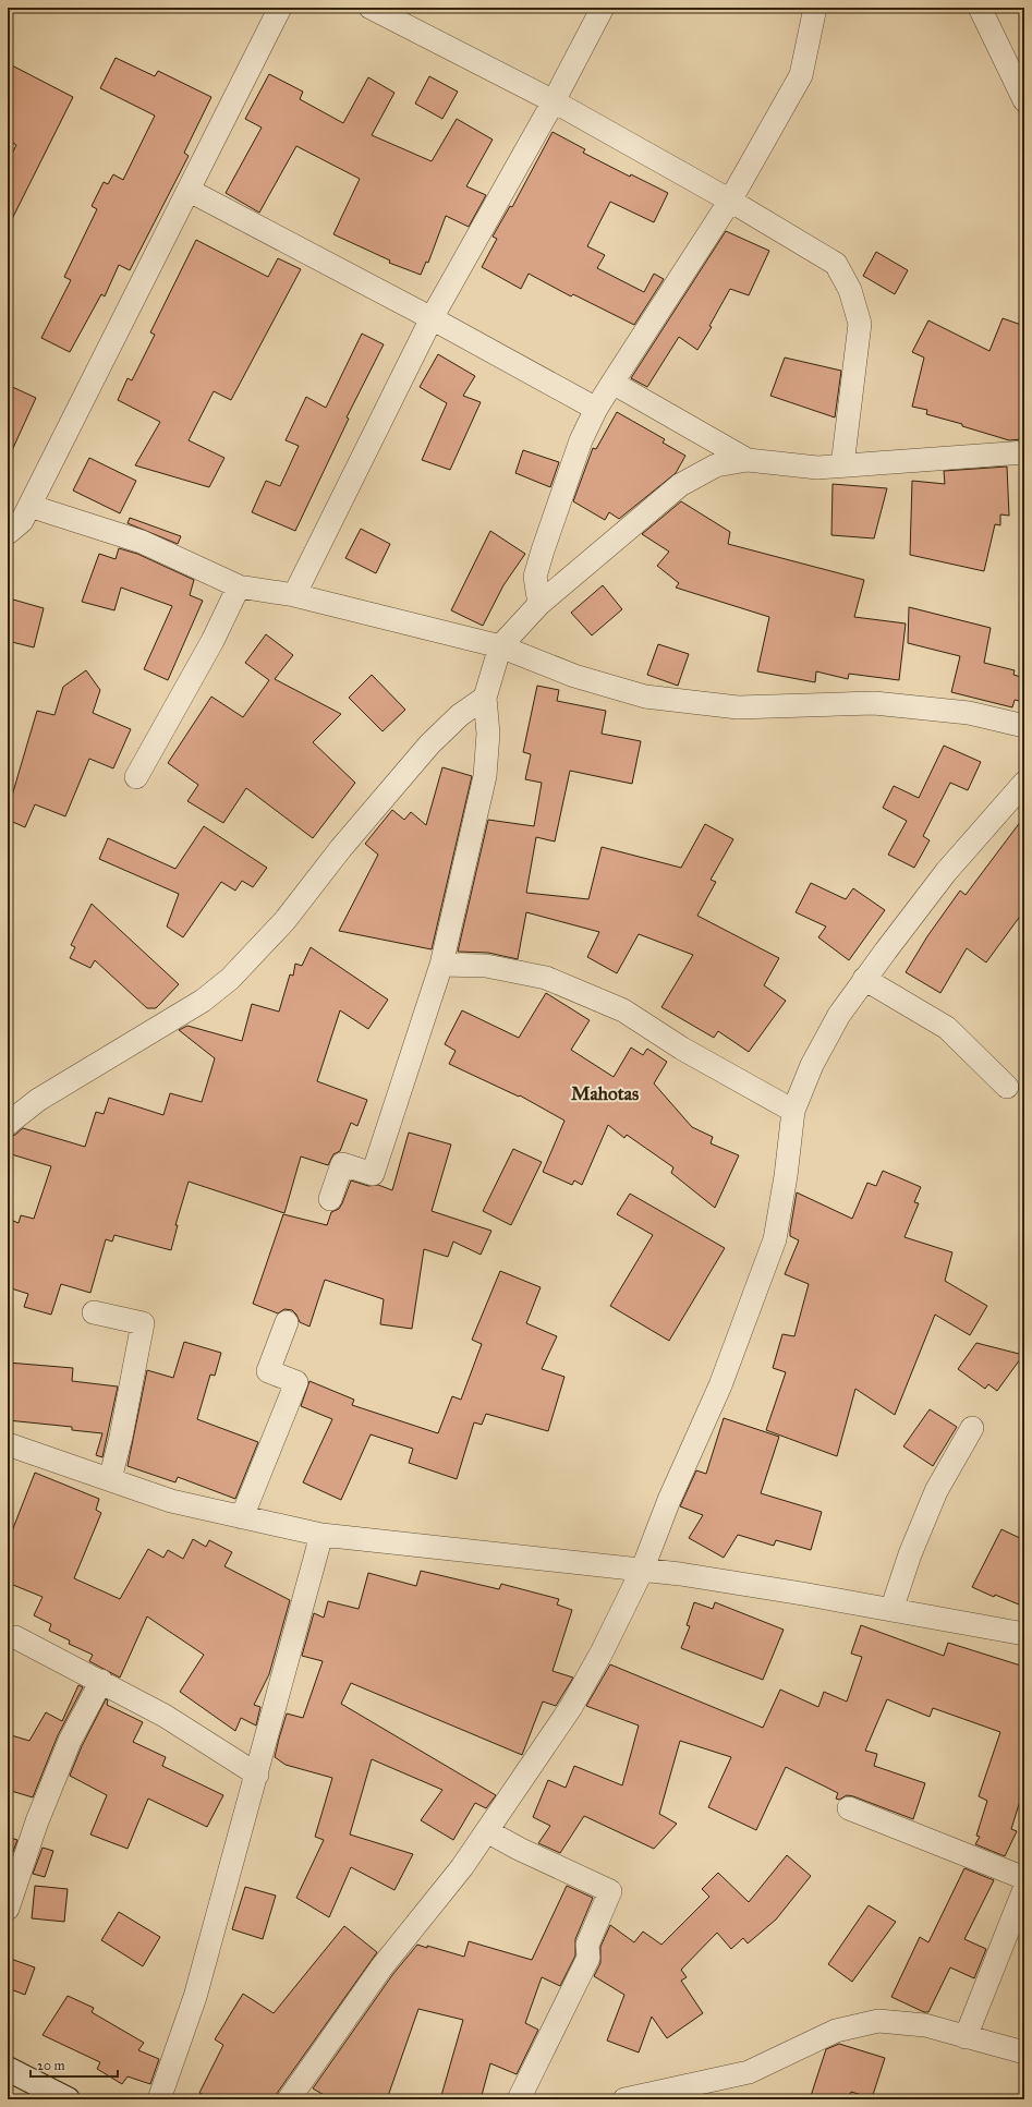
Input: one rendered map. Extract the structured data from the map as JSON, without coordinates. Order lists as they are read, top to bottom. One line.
{"districts":["Mahotas"],"scale_bar":"20 m"}
